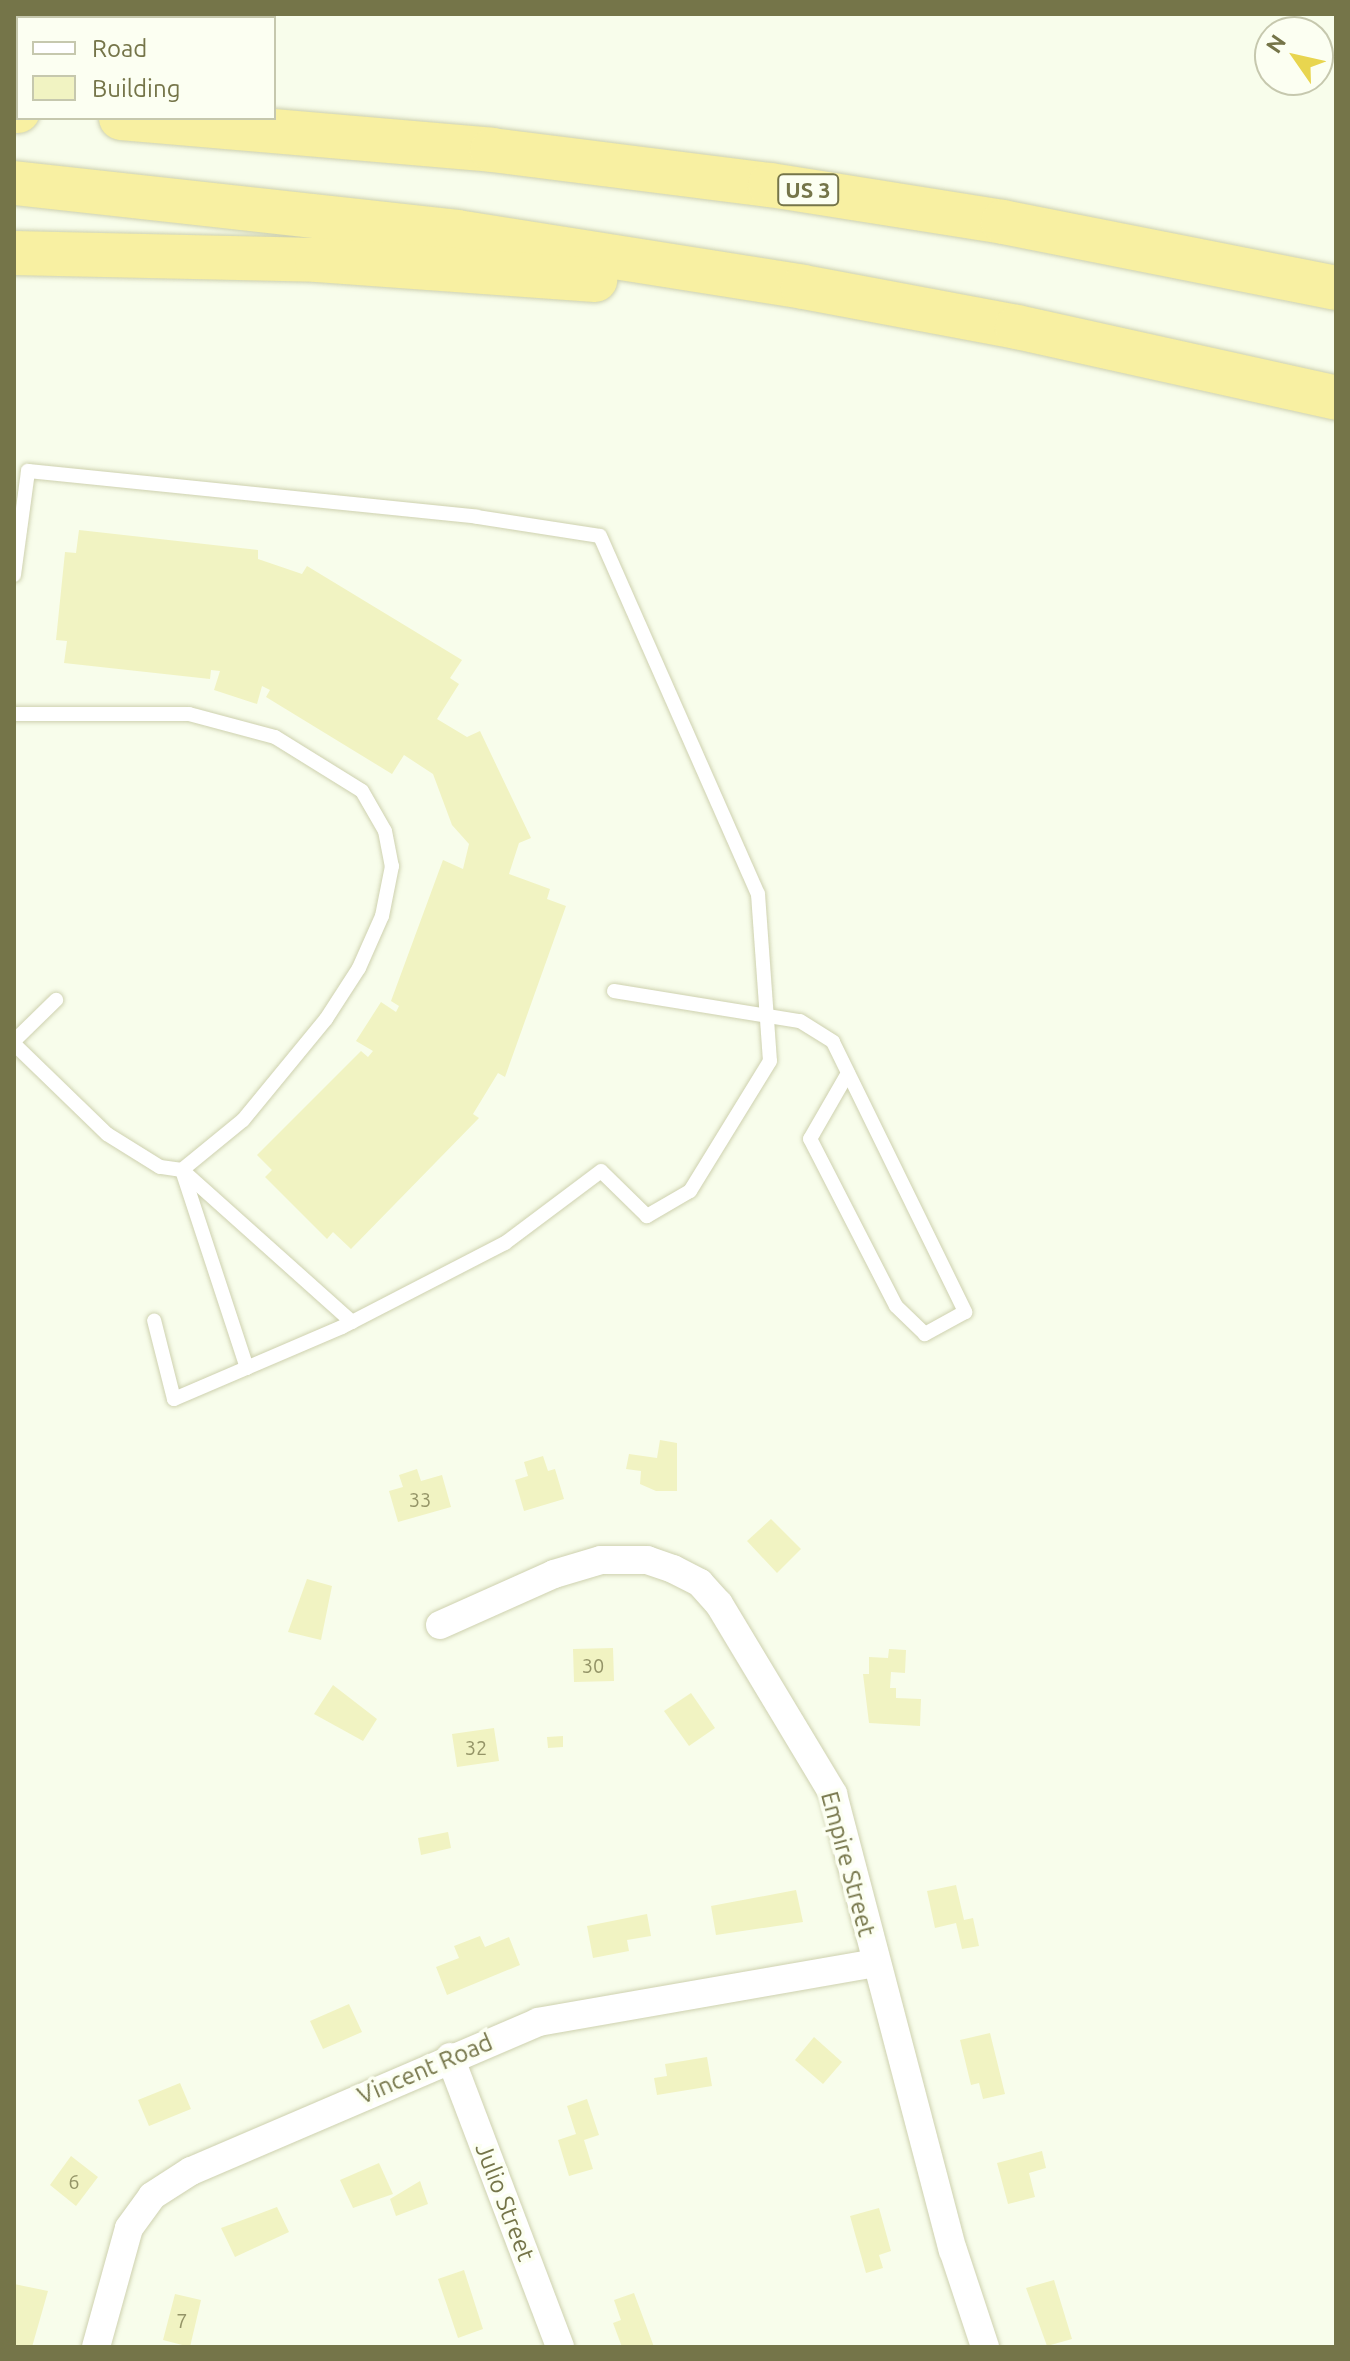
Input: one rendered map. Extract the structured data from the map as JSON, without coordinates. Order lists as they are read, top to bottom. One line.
{"streets":{"highway":["US 3"],"street":["Empire Street","Vincent Road","Julio Street"]},"crossings":[["Empire Street","Vincent Road"],["Vincent Road","Julio Street"]],"house_numbers":["33","30","32","6","7"],"legend":["Road","Building"],"north":"top left"}
